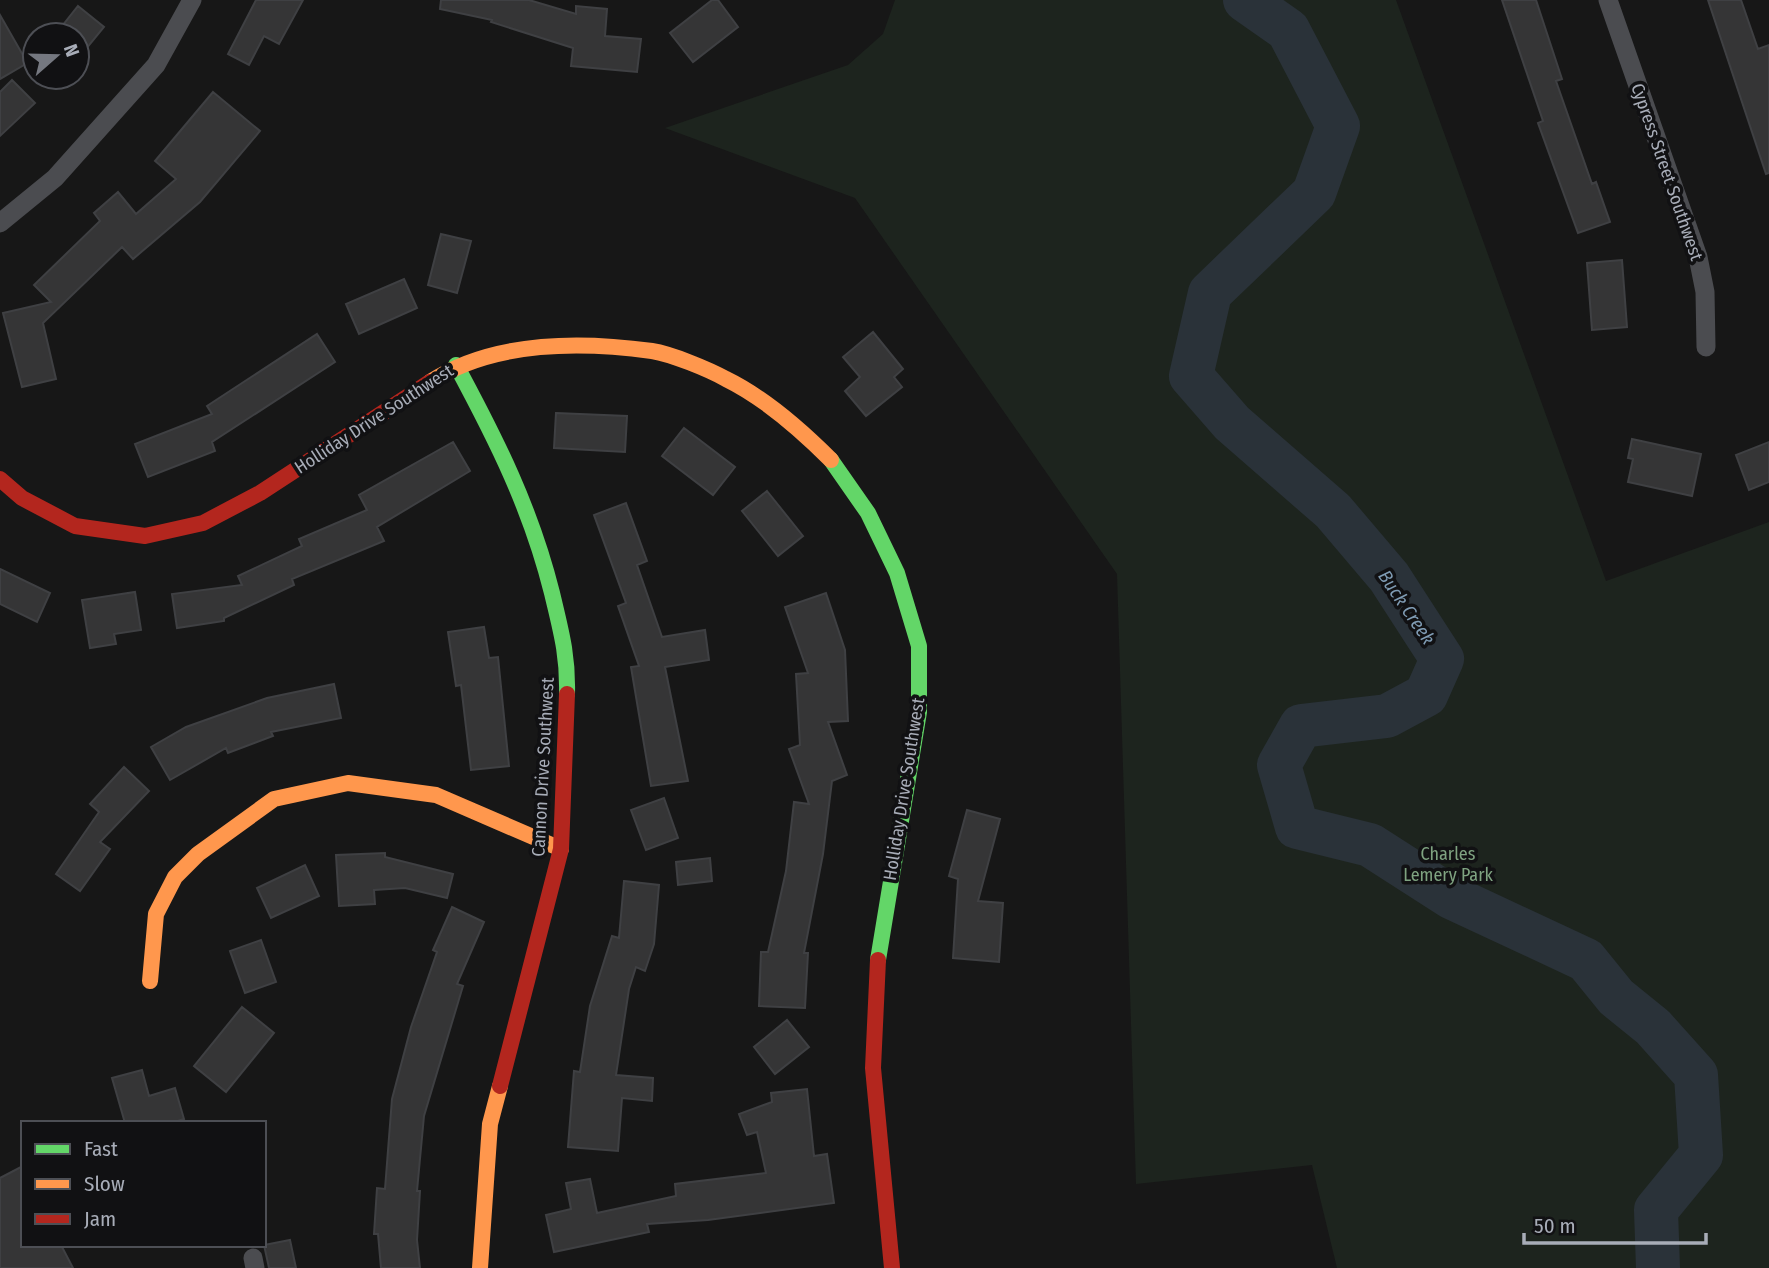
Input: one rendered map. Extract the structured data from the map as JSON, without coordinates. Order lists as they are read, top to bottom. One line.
{"streets":{"street":["Cypress Street Southwest","Holliday Drive Southwest","Cannon Drive Southwest"]},"crossings":[["Holliday Drive Southwest","Cannon Drive Southwest"]],"water":["Buck Creek"],"parks":["Charles Lemery Park"],"legend":["Fast","Slow","Jam"],"scale_bar":"50 m","north":"right"}
